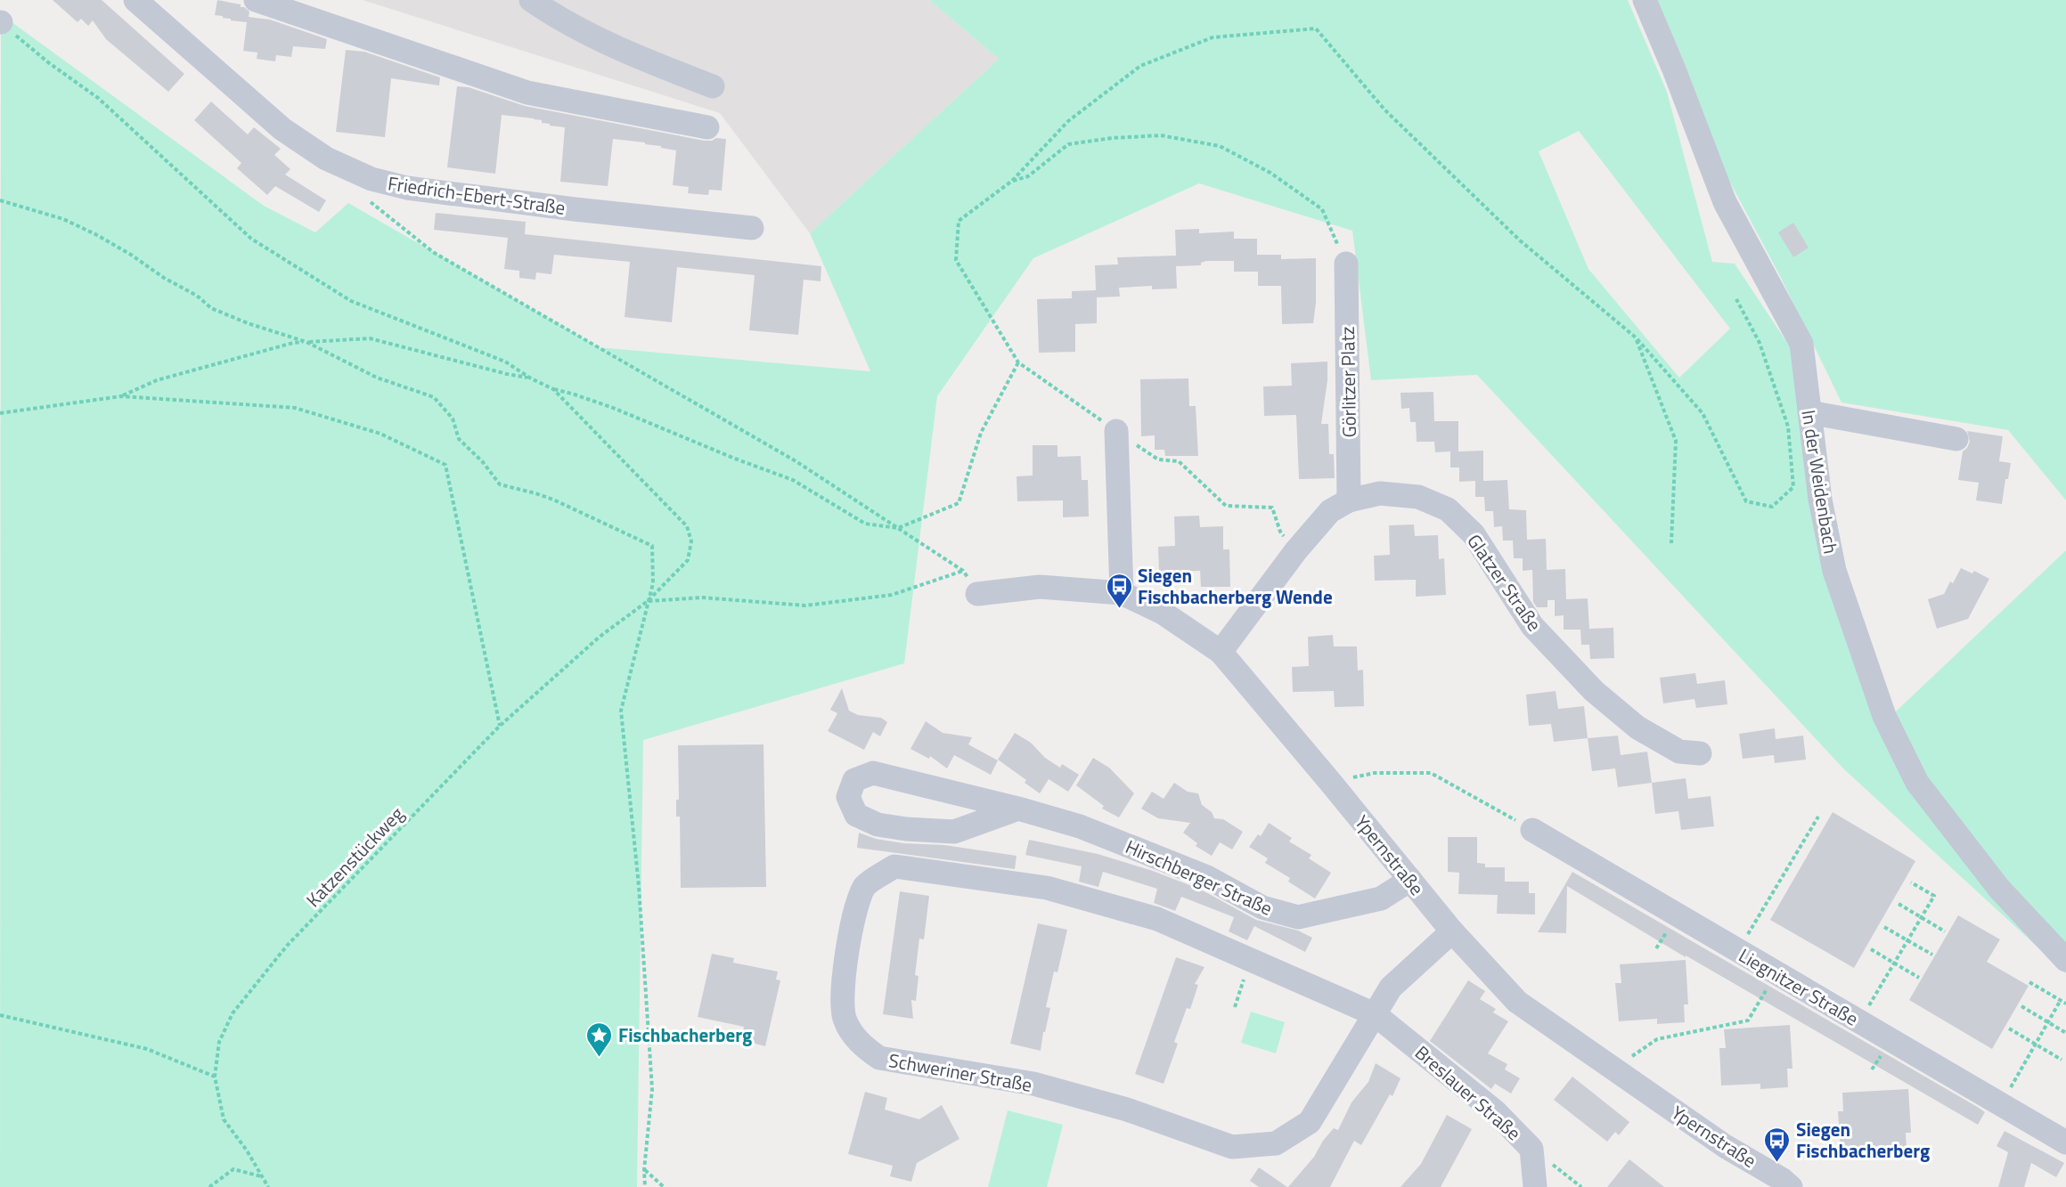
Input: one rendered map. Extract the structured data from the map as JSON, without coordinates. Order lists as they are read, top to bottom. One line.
{"streets":{"street":["Friedrich-Ebert-Straße","Görlitzer Platz","In der Weidenbach","Glatzer Straße","Ypernstraße","Hirschberger Straße","Liegnitzer Straße","Schweriner Straße","Breslauer Straße"],"path":["Katzenstückweg"]},"crossings":[["Görlitzer Platz","Glatzer Straße"],["Glatzer Straße","Ypernstraße"],["Ypernstraße","Hirschberger Straße"],["Ypernstraße","Schweriner Straße"],["Schweriner Straße","Breslauer Straße"]],"places":{"bus stop":["Siegen Fischbacherberg Wende","Siegen Fischbacherberg"],"place":["Fischbacherberg"]}}
